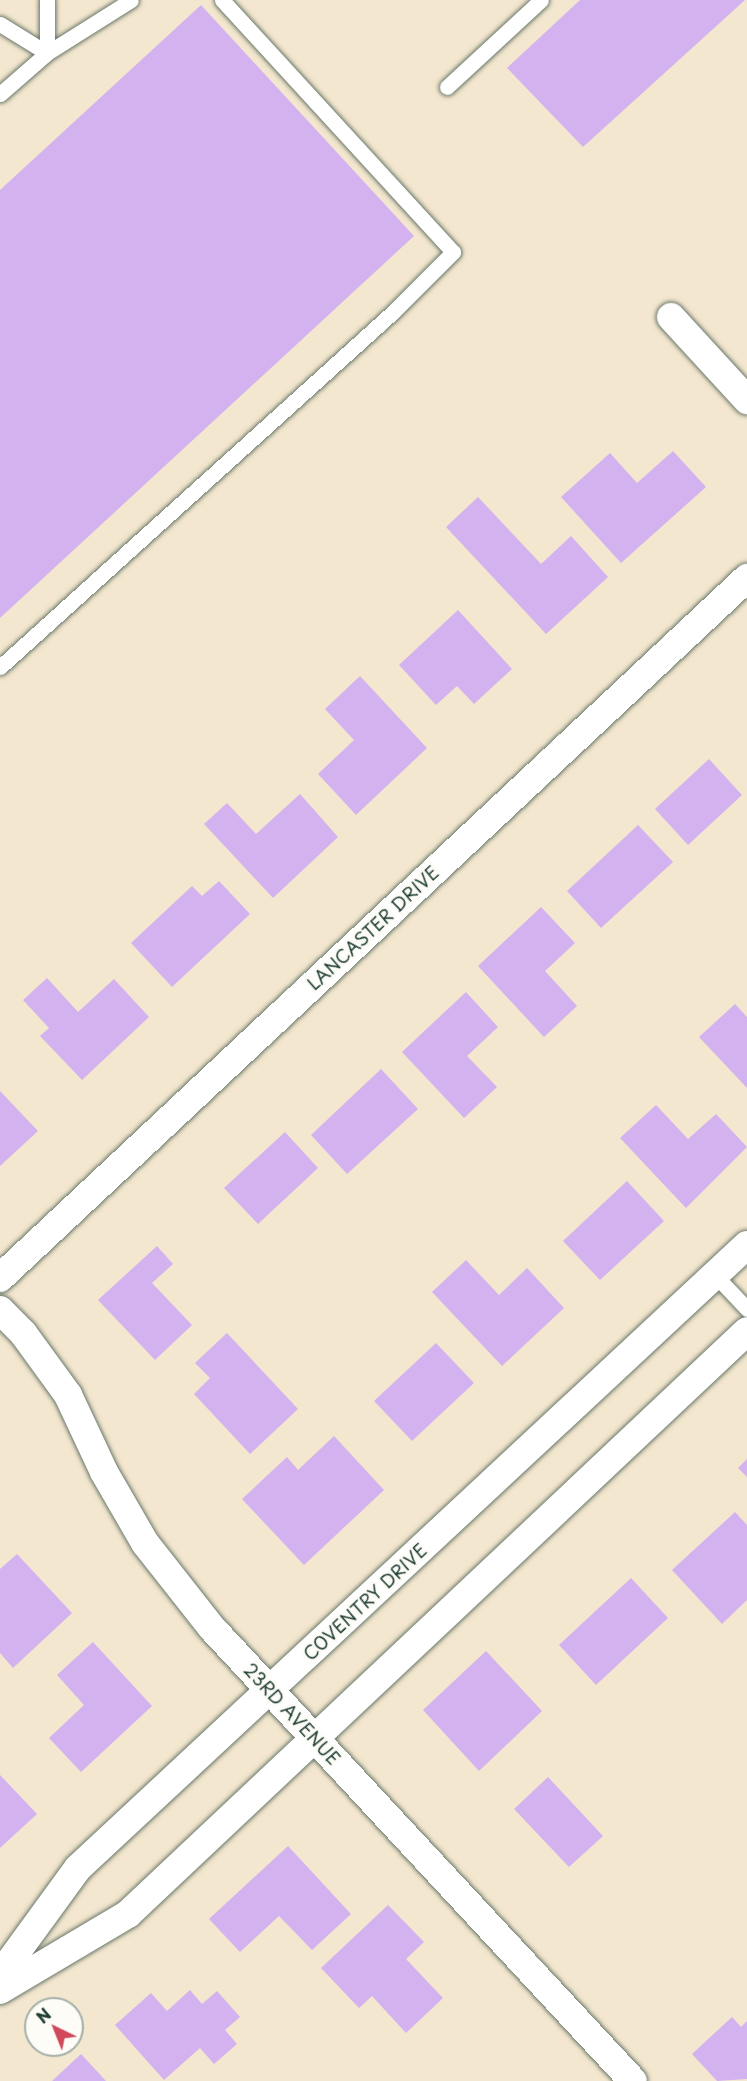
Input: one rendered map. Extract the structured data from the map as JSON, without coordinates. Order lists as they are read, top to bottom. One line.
{"streets":{"street":["LANCASTER DRIVE","COVENTRY DRIVE","23RD AVENUE"]},"crossings":[["COVENTRY DRIVE","23RD AVENUE"]],"north":"top left"}
